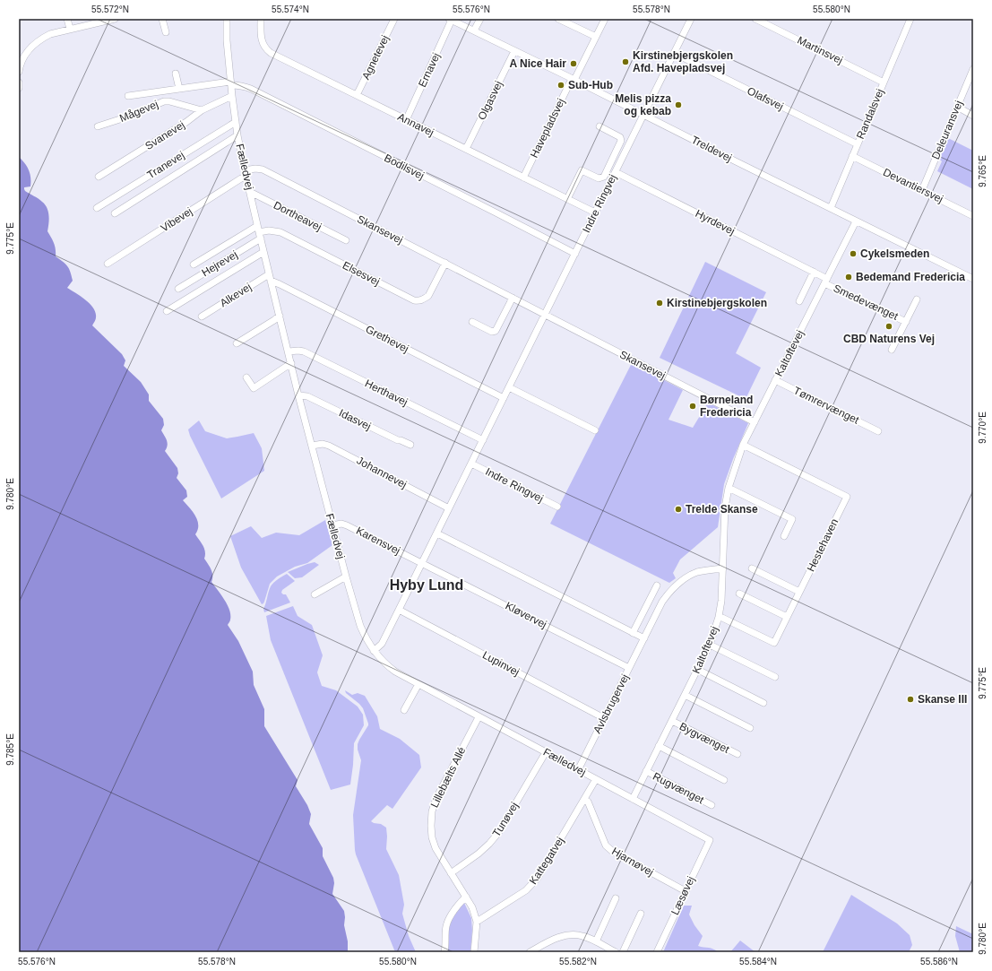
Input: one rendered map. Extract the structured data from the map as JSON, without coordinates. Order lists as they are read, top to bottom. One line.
{"streets":{"street":["Martinsvej","Agnetevej","Ernavej","Olafsvej","Olgasvej","Mågevej","Randalsvej","Annavej","Havepladsvej","Deleuransvej","Svanevej","Treldevej","Tranevej","Fælledvej","Bodilsvej","Devantiersvej","Indre Ringvej","Dortheavej","Vibevej","Hyrdevej","Skansevej","Hejrevej","Elsesvej","Alkevej","Smedevænget","Grethevej","Kaltoftevej","Herthavej","Tømrervænget","Idasvej","Johannevej","Karensvej","Hestehaven","Kløvervej","Lupinvej","Avlsbrugervej","Bygvænget","Lillebælts Allé","Rugvænget","Tunøvej","Kattegatvej","Hjarnøvej","Læsøvej"]},"crossings":[["Martinsvej","Randalsvej"],["Agnetevej","Annavej"],["Ernavej","Annavej"],["Ernavej","Treldevej"],["Olafsvej","Randalsvej"],["Olafsvej","Indre Ringvej"],["Olgasvej","Annavej"],["Olgasvej","Treldevej"],["Mågevej","Svanevej"],["Randalsvej","Treldevej"],["Randalsvej","Devantiersvej"],["Annavej","Havepladsvej"],["Annavej","Indre Ringvej"],["Havepladsvej","Treldevej"],["Deleuransvej","Devantiersvej"],["Svanevej","Fælledvej"],["Treldevej","Indre Ringvej"],["Treldevej","Kaltoftevej"],["Tranevej","Fælledvej"],["Fælledvej","Bodilsvej"],["Fælledvej","Indre Ringvej"],["Fælledvej","Dortheavej"],["Fælledvej","Vibevej"],["Fælledvej","Skansevej"],["Fælledvej","Hejrevej"],["Fælledvej","Elsesvej"],["Fælledvej","Alkevej"],["Fælledvej","Grethevej"],["Fælledvej","Kaltoftevej"],["Fælledvej","Herthavej"],["Fælledvej","Idasvej"],["Fælledvej","Johannevej"],["Fælledvej","Karensvej"],["Fælledvej","Avlsbrugervej"],["Fælledvej","Lillebælts Allé"],["Fælledvej","Tunøvej"],["Fælledvej","Kattegatvej"],["Fælledvej","Læsøvej"],["Bodilsvej","Indre Ringvej"],["Indre Ringvej","Hyrdevej"],["Indre Ringvej","Skansevej"],["Indre Ringvej","Grethevej"],["Indre Ringvej","Herthavej"],["Indre Ringvej","Johannevej"],["Indre Ringvej","Karensvej"],["Indre Ringvej","Kløvervej"],["Indre Ringvej","Lupinvej"],["Hyrdevej","Smedevænget"],["Hyrdevej","Kaltoftevej"],["Skansevej","Elsesvej"],["Skansevej","Kaltoftevej"],["Hejrevej","Elsesvej"],["Alkevej","Grethevej"],["Smedevænget","Kaltoftevej"],["Kaltoftevej","Tømrervænget"],["Kaltoftevej","Hestehaven"],["Kaltoftevej","Avlsbrugervej"],["Kaltoftevej","Bygvænget"],["Kaltoftevej","Rugvænget"],["Karensvej","Kløvervej"],["Kløvervej","Avlsbrugervej"],["Lupinvej","Avlsbrugervej"],["Lillebælts Allé","Tunøvej"],["Lillebælts Allé","Kattegatvej"],["Kattegatvej","Hjarnøvej"],["Hjarnøvej","Læsøvej"]],"districts":["Hyby Lund"],"places":["Kirstinebjergskolen Afd. Havepladsvej","A Nice Hair","Sub-Hub","Melis pizza og kebab","Cykelsmeden","Bedemand Fredericia","Kirstinebjergskolen","CBD Naturens Vej","Børneland Fredericia","Trelde Skanse","Skanse III"],"coordinates":["55.572°N","55.574°N","55.576°N","55.578°N","55.580°N","9.765°E","9.775°E","9.770°E","9.780°E","9.785°E","55.582°N","55.584°N","55.586°N"]}
